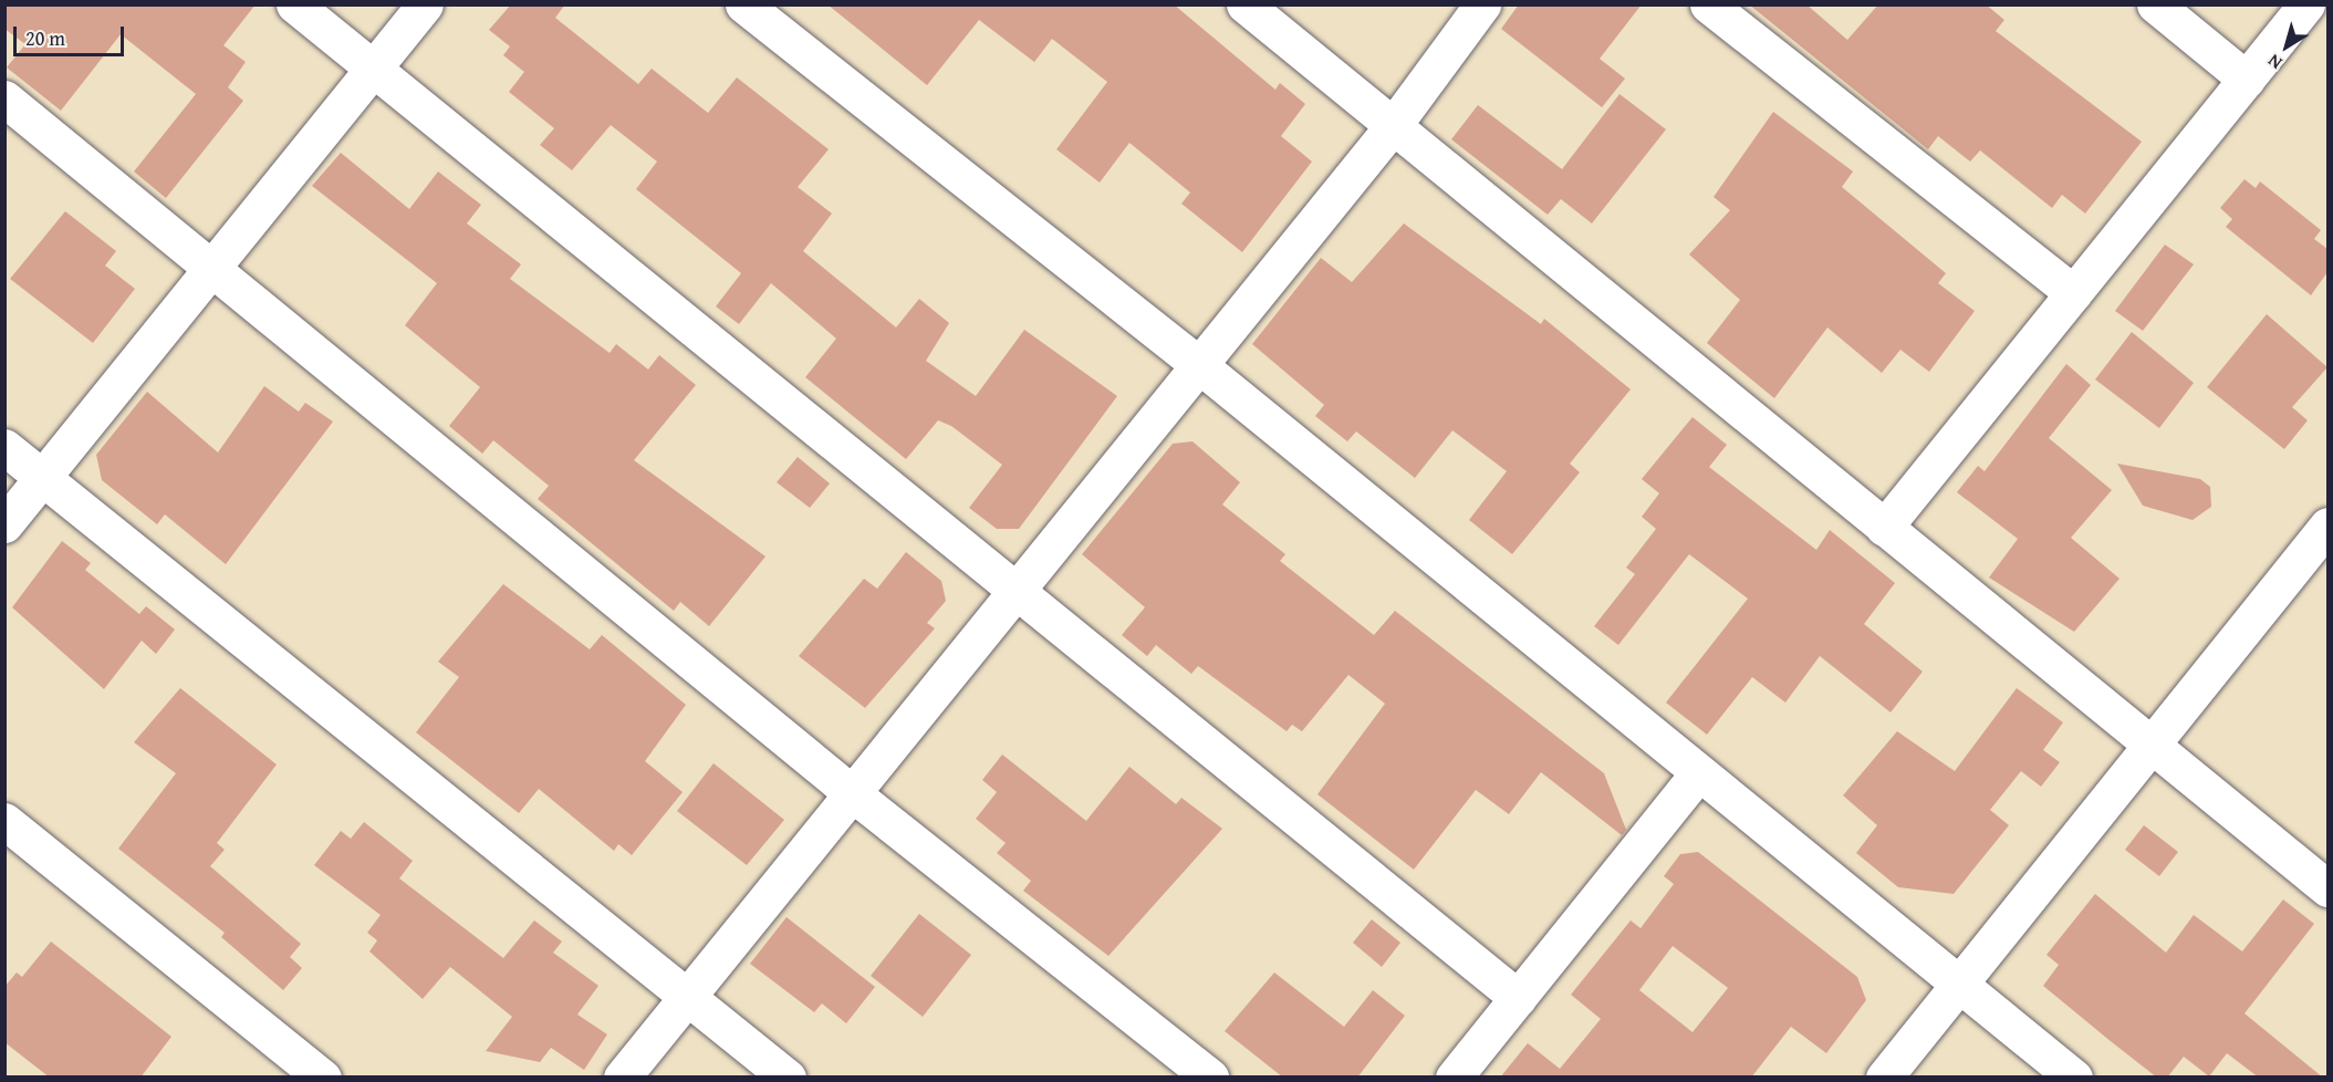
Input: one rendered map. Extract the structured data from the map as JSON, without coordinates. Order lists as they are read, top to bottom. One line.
{"scale_bar":"20 m","north":"bottom left"}
